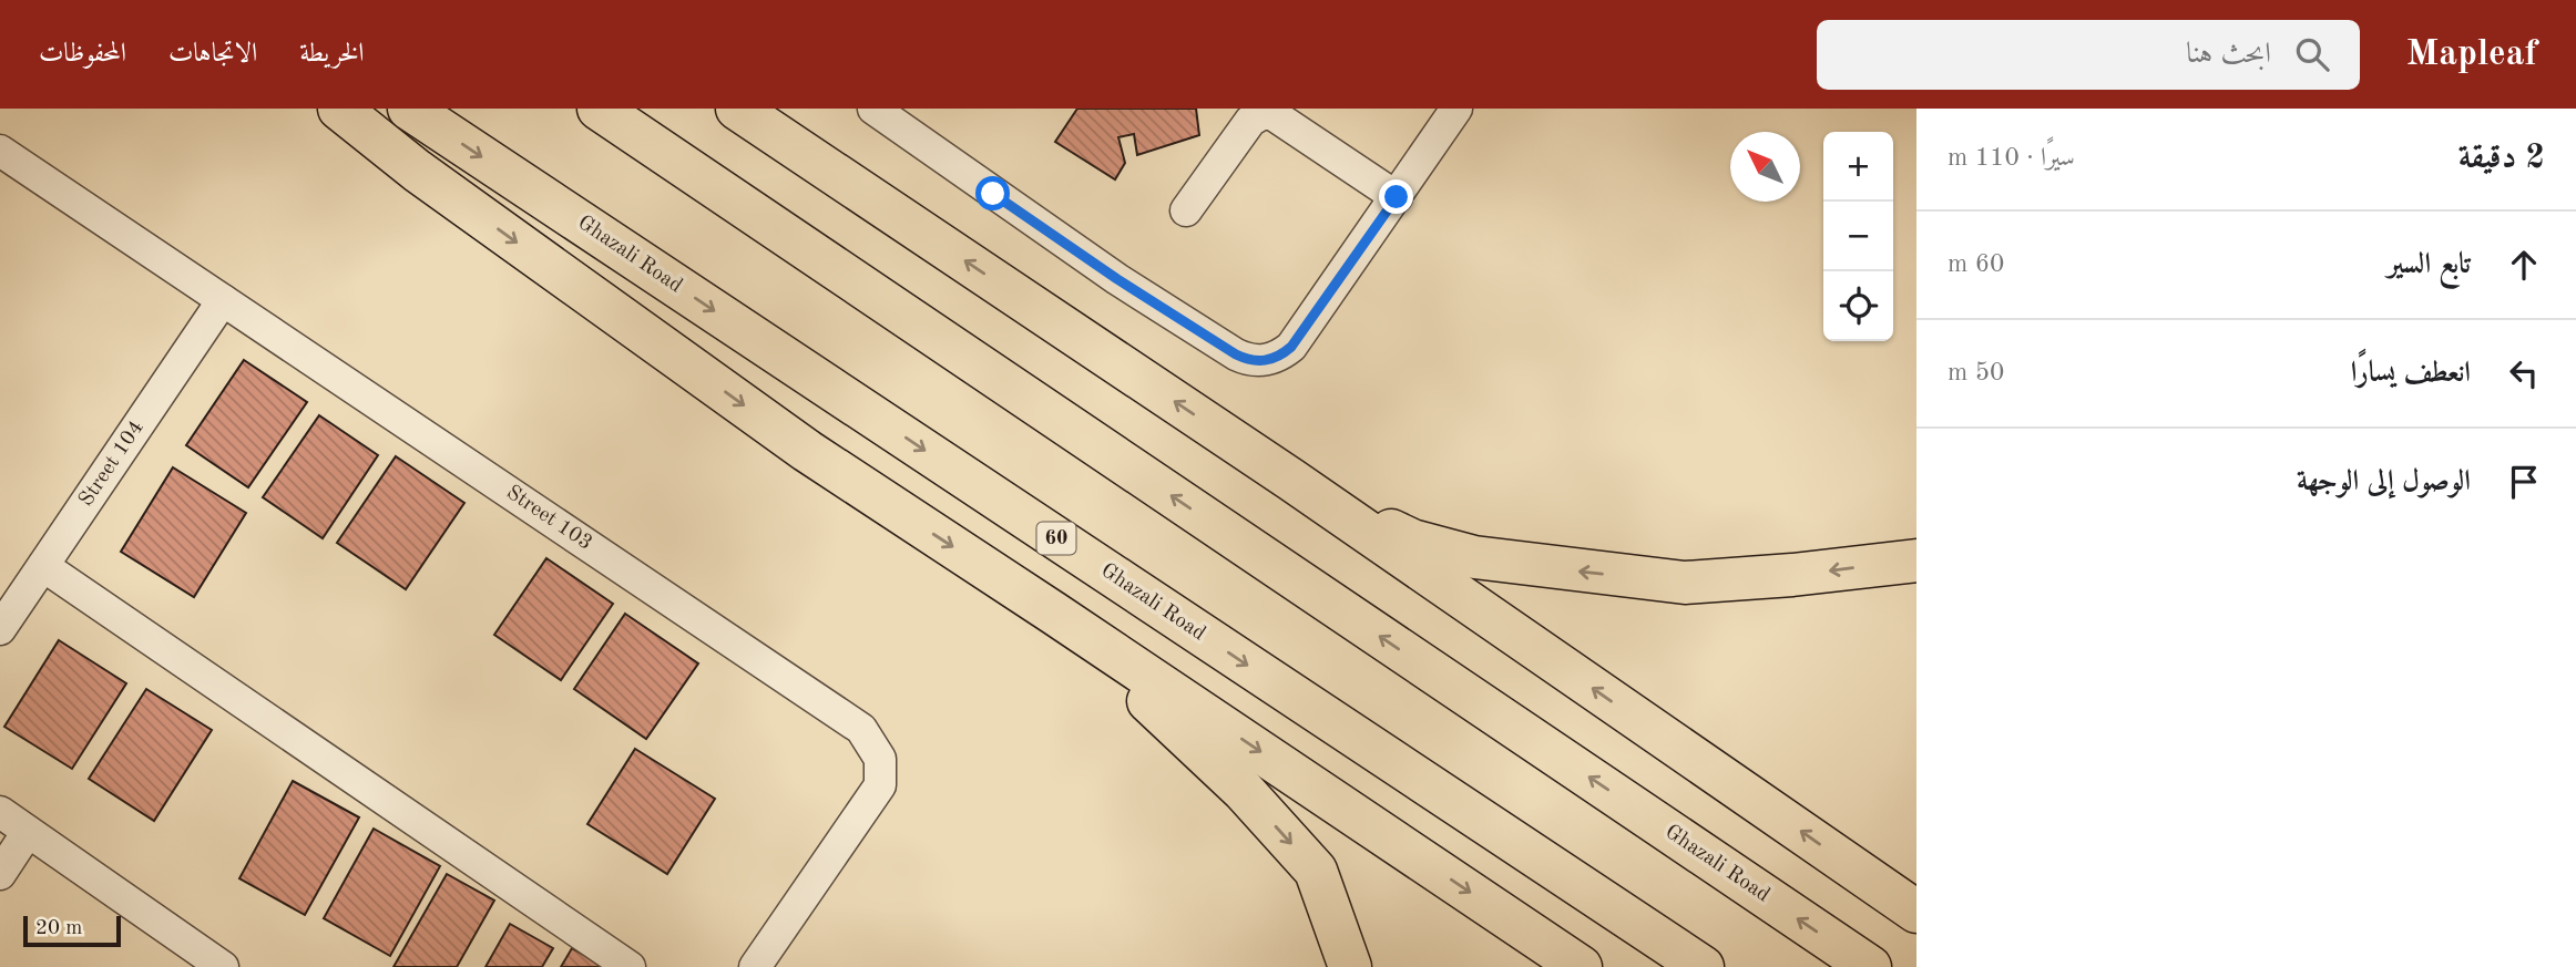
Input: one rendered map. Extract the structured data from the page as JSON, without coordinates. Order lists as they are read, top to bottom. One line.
{"streets":{"main road":["Ghazali Road","60"],"street":["Street 104","Street 103"]},"crossings":[["Street 104","Street 103"]],"scale_bar":"20 m","north":"top left","page":{"header":"Mapleaf","search":"ابحث هنا","nav":["الخريطة","الاتجاهات","المحفوظات"],"heading":["2 دقيقة","سيرًا · 110 m"],"map_buttons":["+","−"],"list":[["تابع السير","60 m"],["انعطف يسارًا","50 m"],"الوصول إلى الوجهة"],"scale":"20 m"}}
